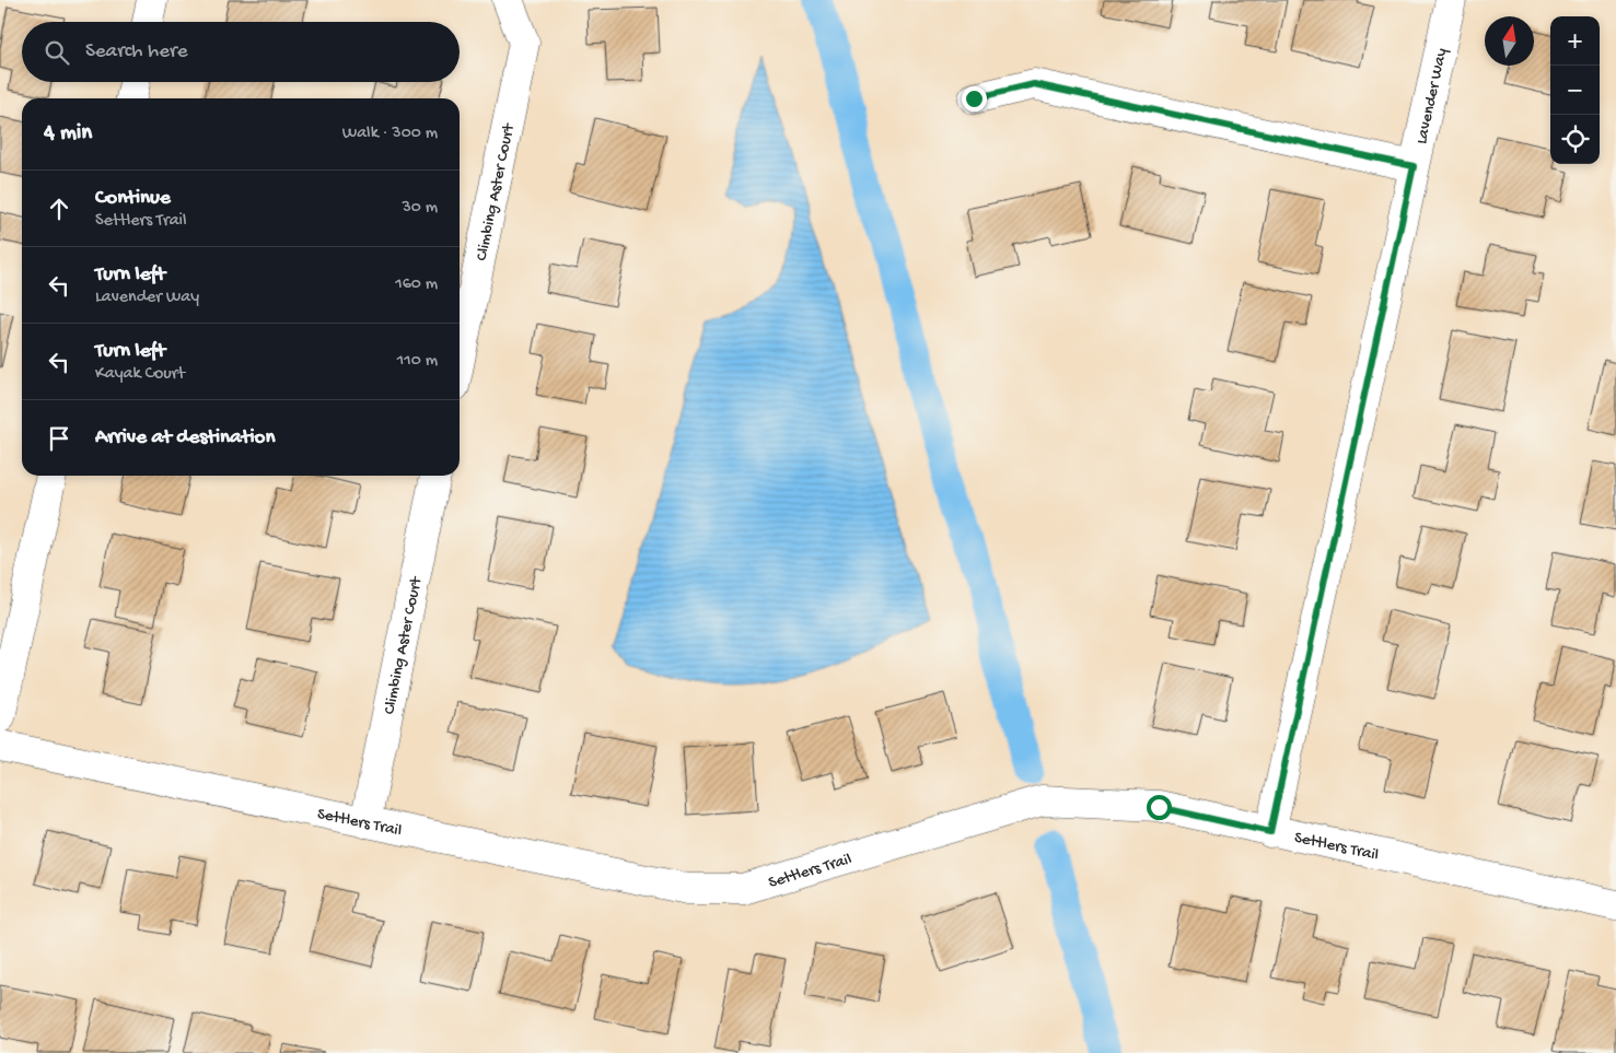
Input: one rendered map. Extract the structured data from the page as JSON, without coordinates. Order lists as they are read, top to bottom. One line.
{"streets":{"street":["Lavender Way","Climbing Aster Court","Settlers Trail"]},"crossings":[["Lavender Way","Settlers Trail"],["Climbing Aster Court","Settlers Trail"]],"north":"top","page":{"map_buttons":["+","−"],"search":"Search here","heading":["4 min","Walk · 300 m"],"list":[["Continue","Settlers Trail","30 m"],["Turn left","Lavender Way","160 m"],["Turn left","Kayak Court","110 m"],"Arrive at destination"]}}
